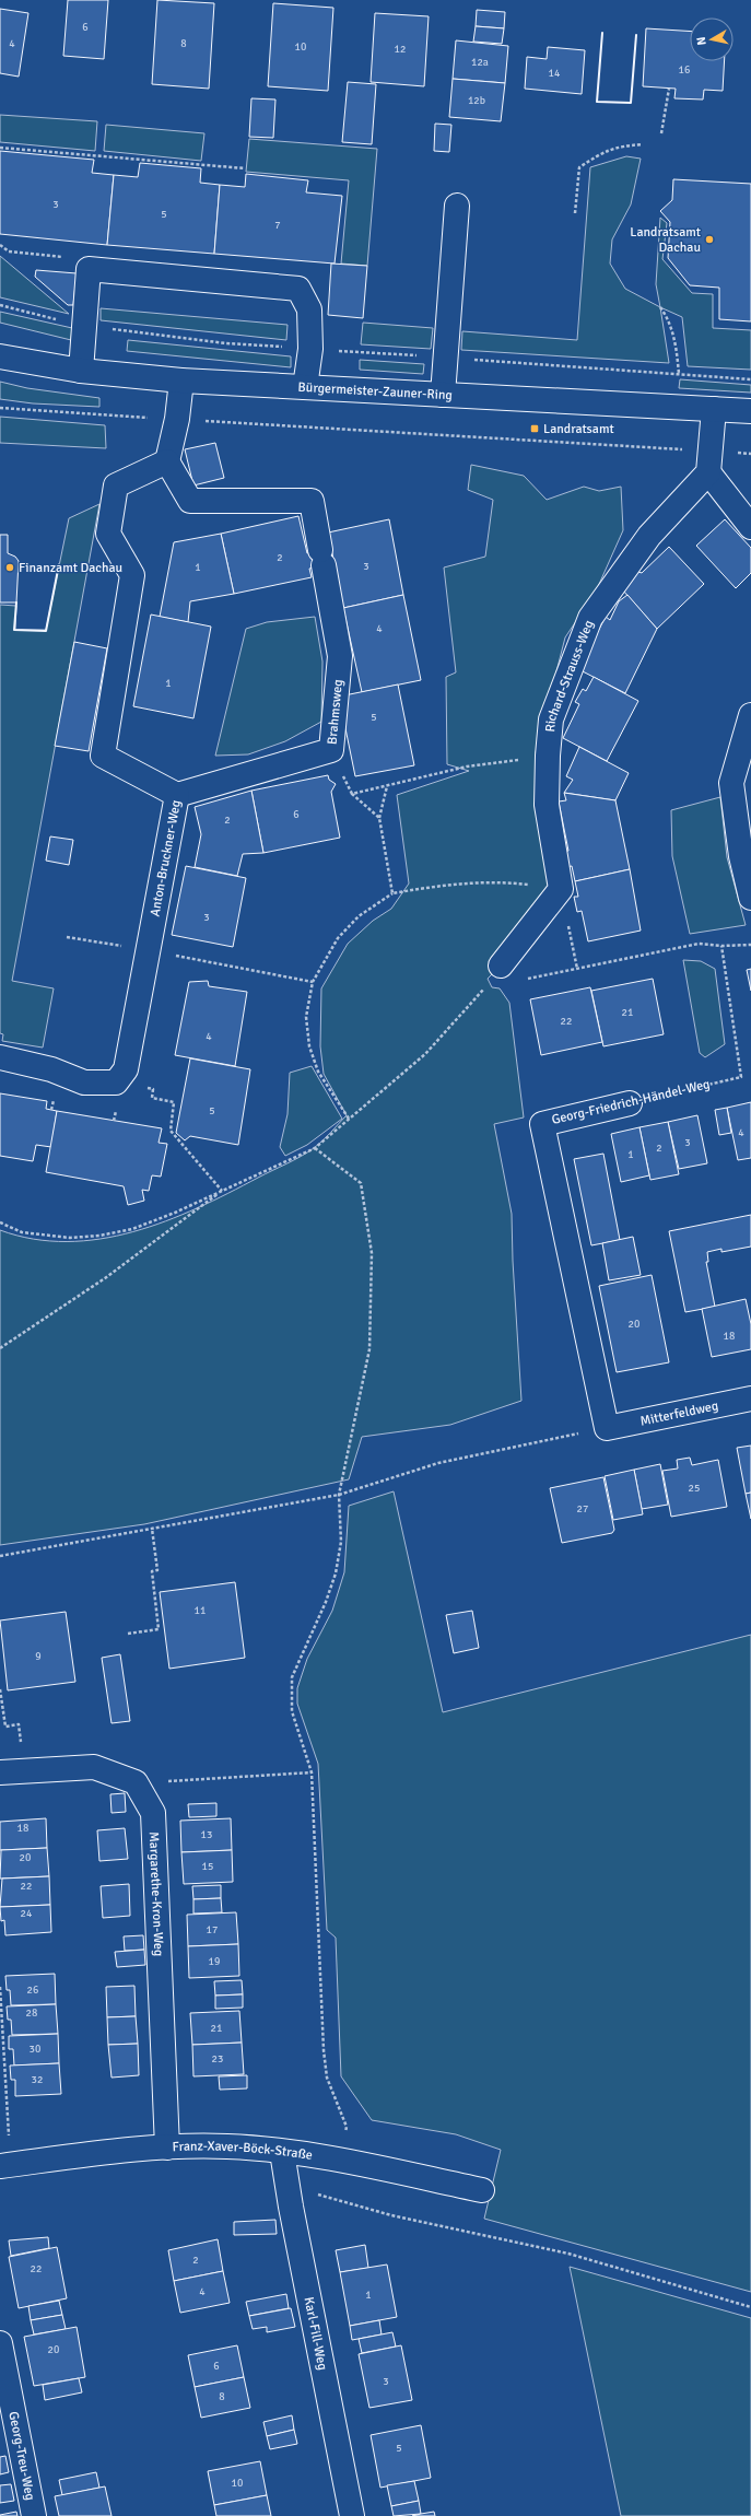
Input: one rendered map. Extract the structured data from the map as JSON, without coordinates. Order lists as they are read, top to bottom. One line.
{"streets":{"street":["Bürgermeister-Zauner-Ring","Richard-Strauss-Weg","Brahmsweg","Anton-Bruckner-Weg","Georg-Friedrich-Händel-Weg","Mitterfeldweg","Margarethe-Kron-Weg","Franz-Xaver-Böck-Straße","Karl-Fill-Weg","Georg-Treu-Weg"]},"crossings":[["Brahmsweg","Anton-Bruckner-Weg"],["Georg-Friedrich-Händel-Weg","Mitterfeldweg"],["Margarethe-Kron-Weg","Franz-Xaver-Böck-Straße"],["Franz-Xaver-Böck-Straße","Karl-Fill-Weg"]],"places":{"other":["Landratsamt Dachau","Finanzamt Dachau"],"transit":["Landratsamt"]},"house_numbers":["6","4","8","10","12","12a","16","14","12b","3","5","7","2","3","1","4","1","5","6","2","3","21","22","4","5","4","3","2","1","20","18","25","27","11","9","18","13","20","15","22","24","17","19","26","28","21","30","23","32","2","22","4","1","20","6","3","8","5","10"],"north":"left"}
